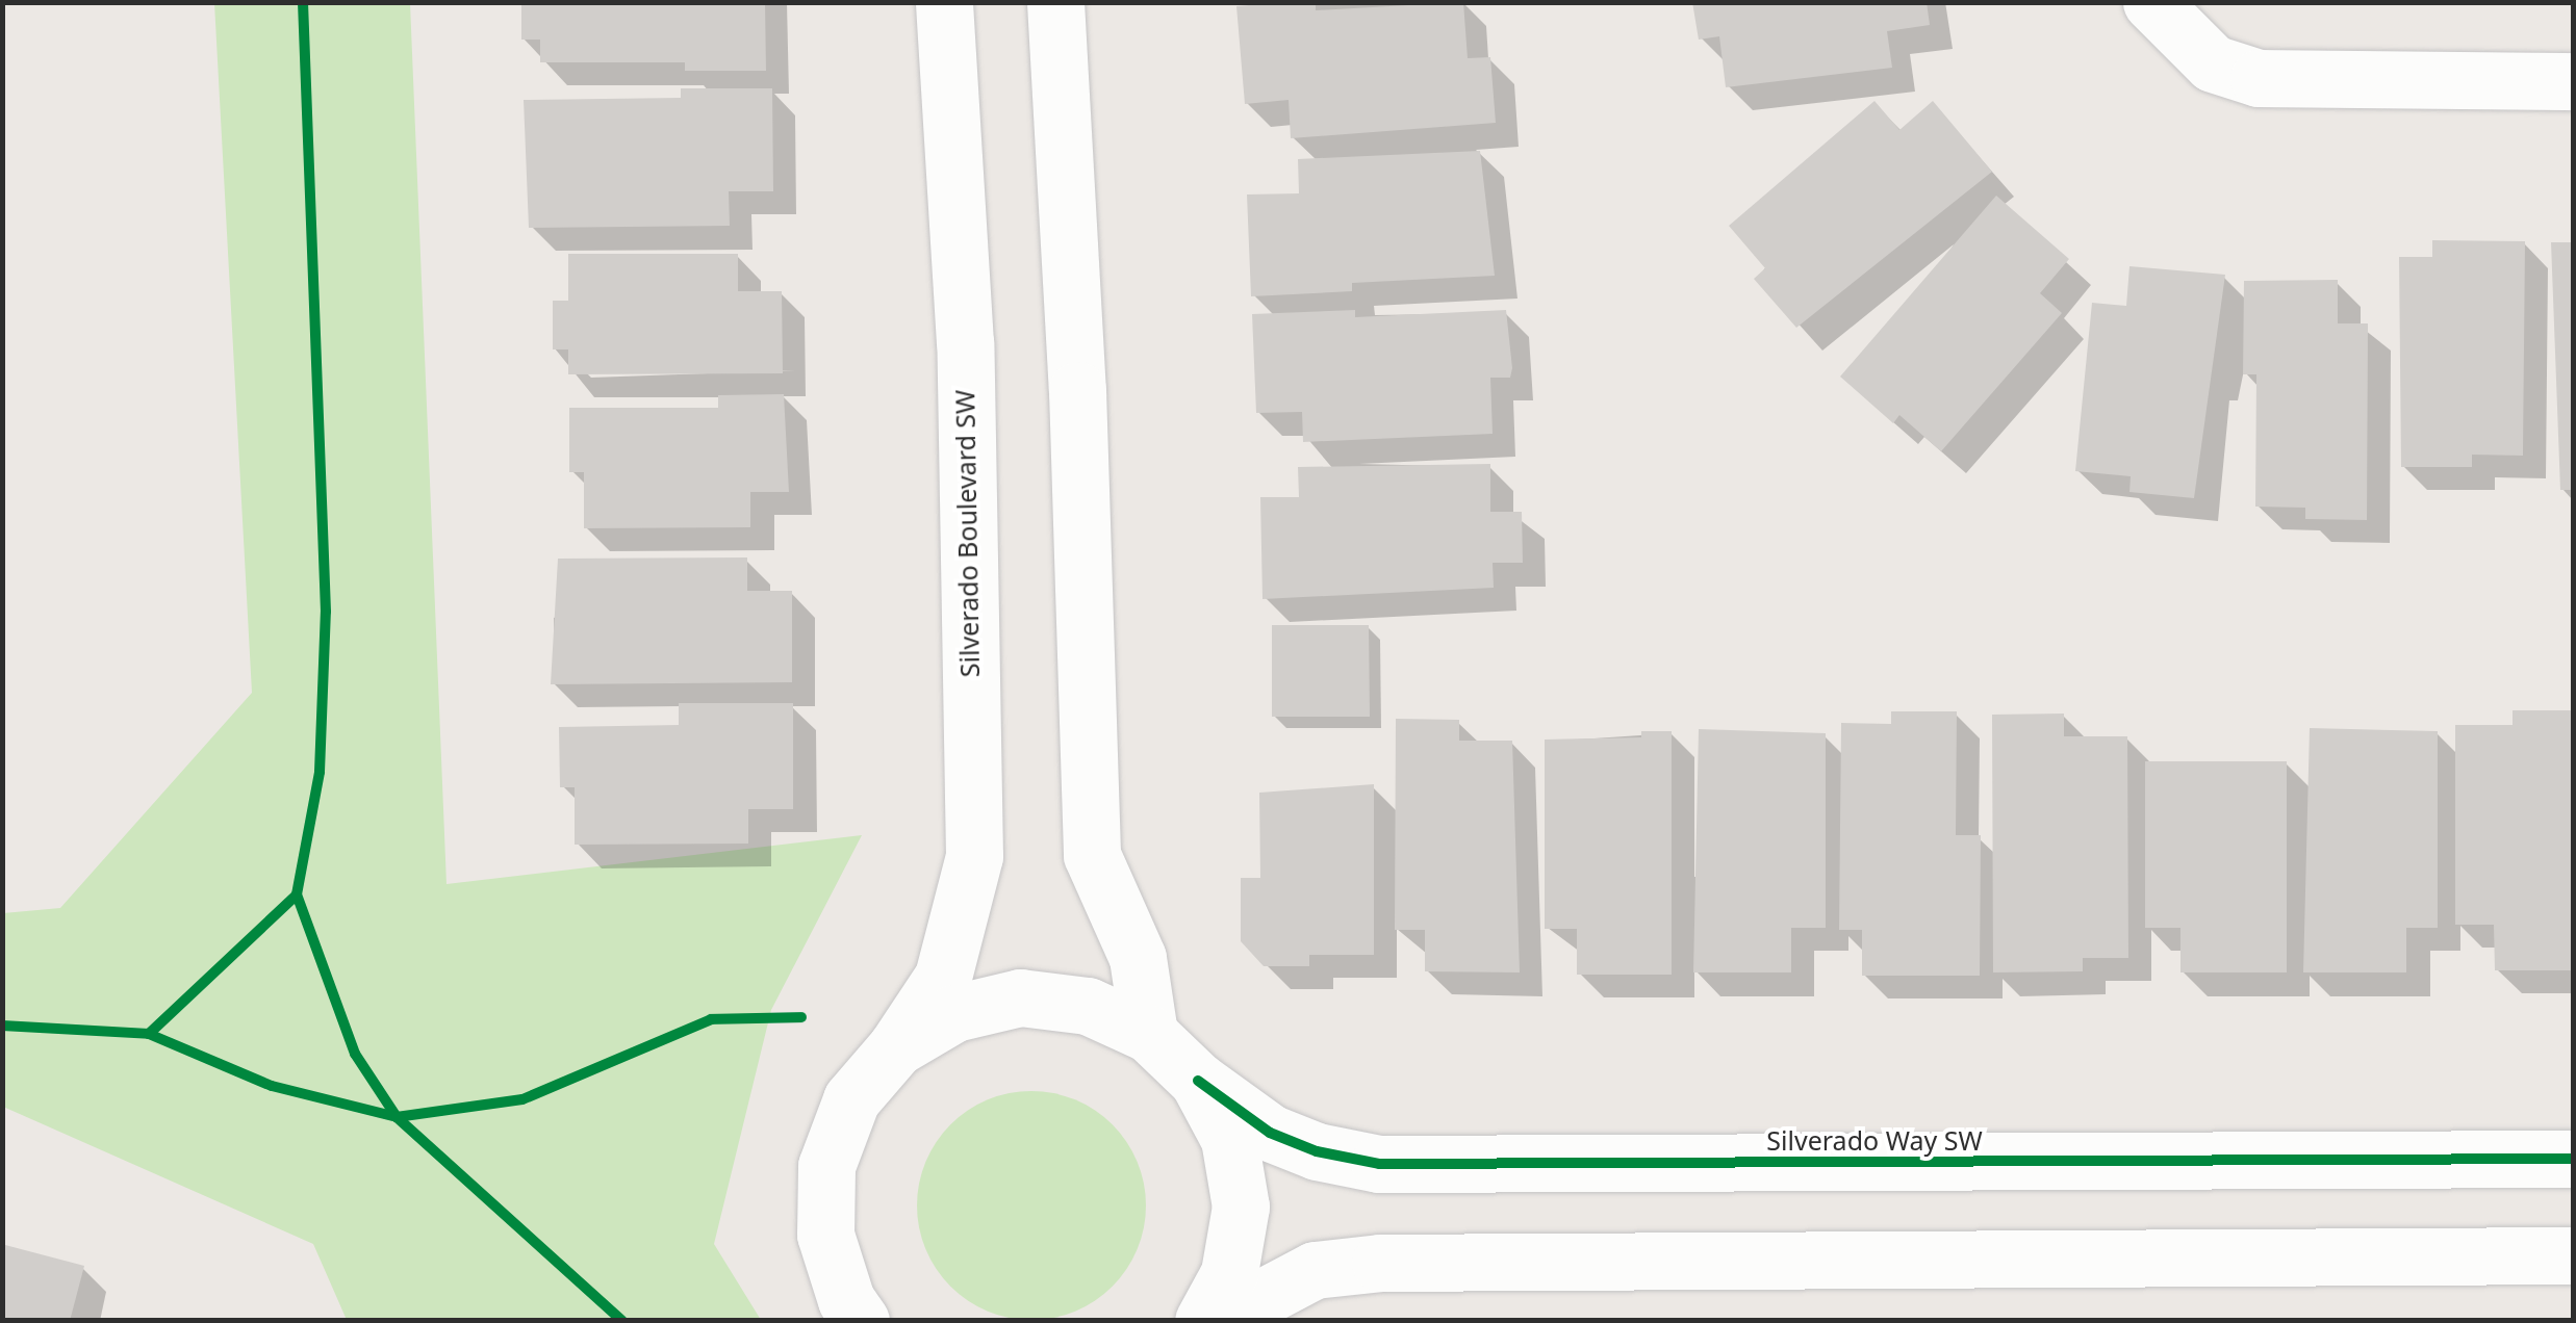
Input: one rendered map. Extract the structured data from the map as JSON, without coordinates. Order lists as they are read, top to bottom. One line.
{"streets":{"street":["Silverado Boulevard SW","Silverado Way SW"]}}
